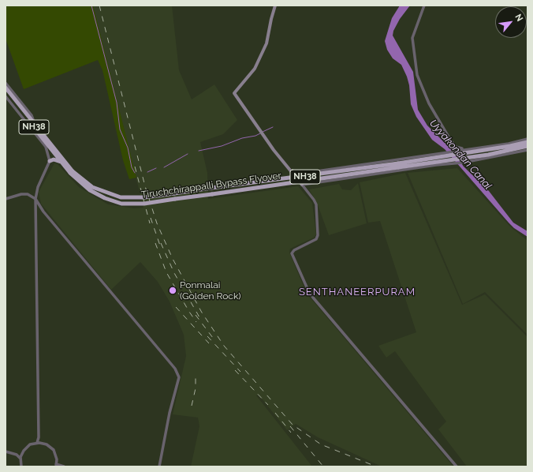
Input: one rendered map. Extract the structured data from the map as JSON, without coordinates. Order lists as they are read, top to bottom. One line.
{"streets":{"highway":["NH38","Tiruchchirappalli Bypass Flyover"]},"crossings":[["NH38","Tiruchchirappalli Bypass Flyover"]],"districts":["SENTHANEERPURAM"],"water":["Uyyakondan Canal"],"places":["Ponmalai (Golden Rock)"],"north":"top right"}
